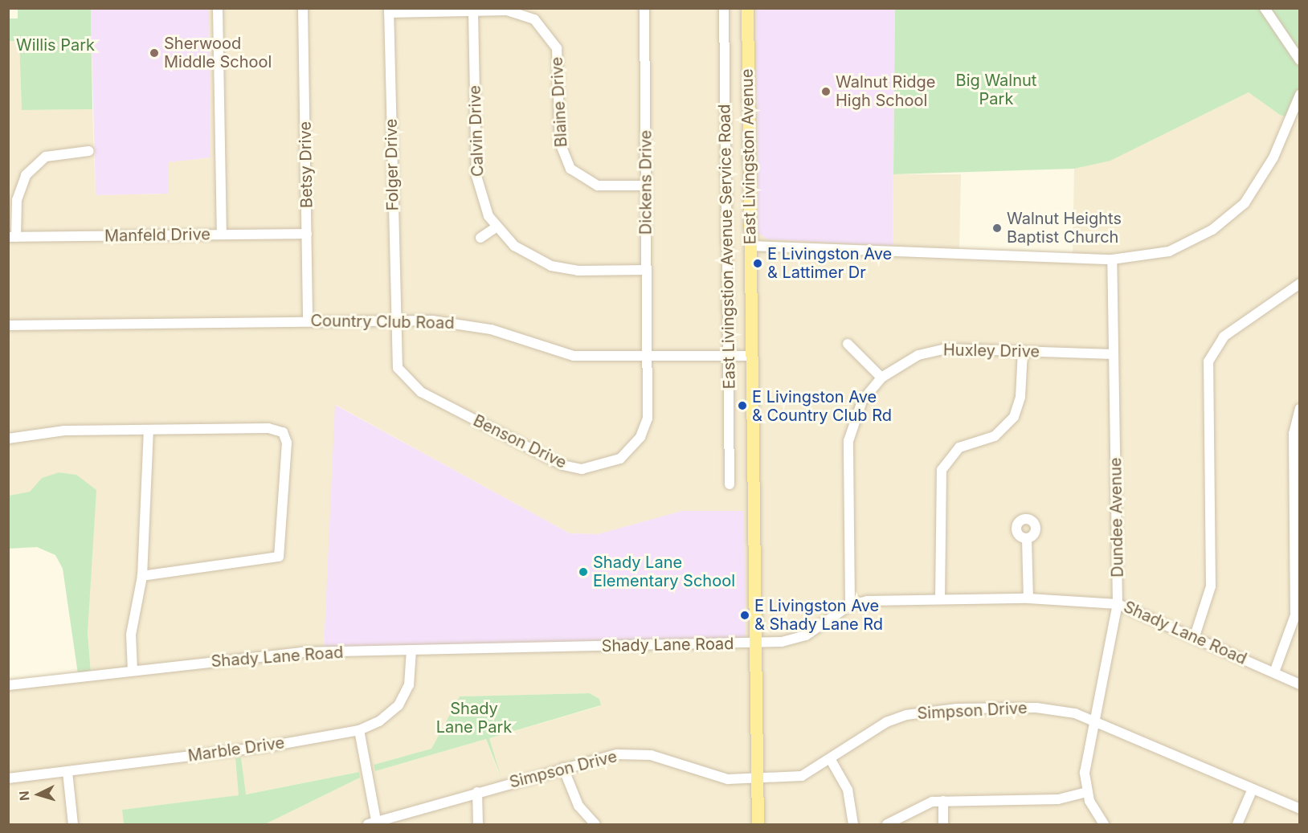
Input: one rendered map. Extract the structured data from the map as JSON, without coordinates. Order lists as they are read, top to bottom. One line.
{"streets":{"main road":["East Livingston Avenue"],"street":["Blaine Drive","Calvin Drive","Betsy Drive","Folger Drive","Dickens Drive","Manfeld Drive","East Livingstion Avenue Service Road","Country Club Road","Huxley Drive","Benson Drive","Dundee Avenue","Shady Lane Road","Simpson Drive","Marble Drive"]},"crossings":[["Blaine Drive","Calvin Drive"],["Blaine Drive","Folger Drive"],["Blaine Drive","Dickens Drive"],["Calvin Drive","Dickens Drive"],["East Livingston Avenue","Country Club Road"],["East Livingston Avenue","Shady Lane Road"],["East Livingston Avenue","Simpson Drive"],["Betsy Drive","Manfeld Drive"],["Betsy Drive","Country Club Road"],["Folger Drive","Country Club Road"],["Folger Drive","Benson Drive"],["Dickens Drive","Country Club Road"],["Dickens Drive","Benson Drive"],["East Livingstion Avenue Service Road","Country Club Road"],["Country Club Road","Benson Drive"],["Huxley Drive","Dundee Avenue"],["Huxley Drive","Shady Lane Road"],["Dundee Avenue","Shady Lane Road"],["Dundee Avenue","Simpson Drive"],["Shady Lane Road","Marble Drive"]],"parks":["Willis Park","Big Walnut Park","Shady Lane Park"],"places":["Sherwood Middle School","Walnut Ridge High School","Walnut Heights Baptist Church","E Livingston Ave & Lattimer Dr","E Livingston Ave & Country Club Rd","Shady Lane Elementary School","E Livingston Ave & Shady Lane Rd"],"north":"left"}
